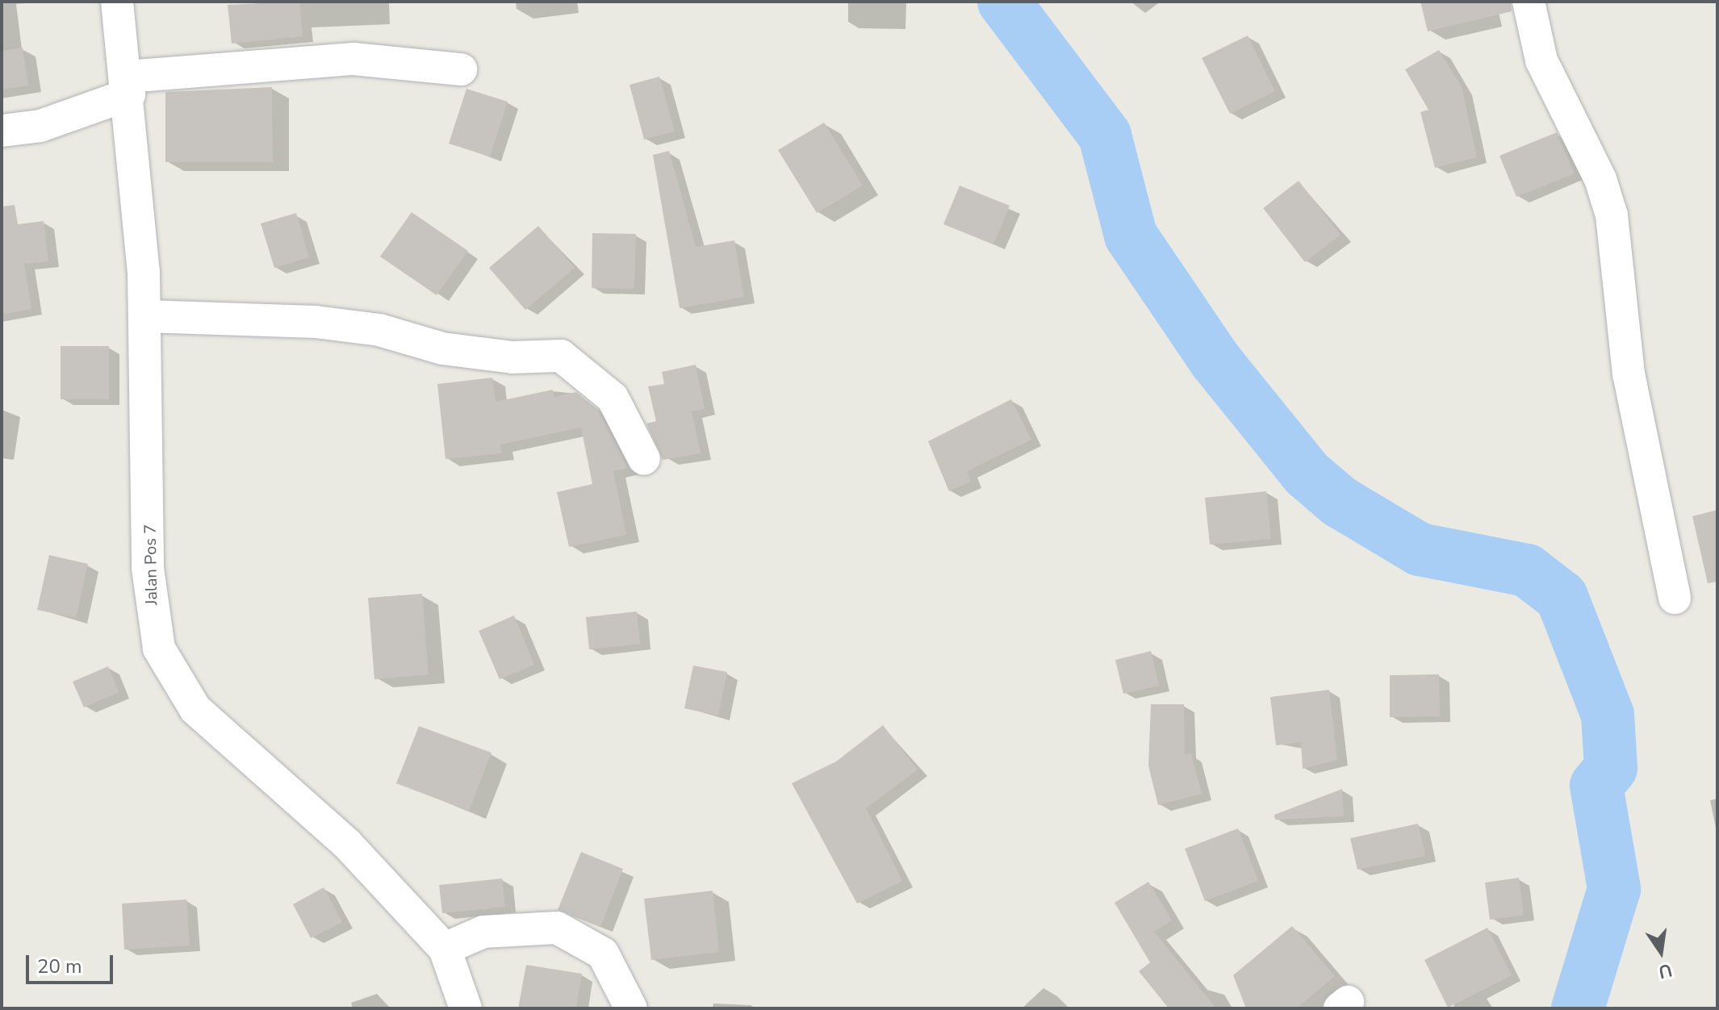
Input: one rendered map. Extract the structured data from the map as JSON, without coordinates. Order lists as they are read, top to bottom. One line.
{"streets":{"street":["Jalan Pos 7"]},"scale_bar":"20 m","north":"bottom"}
